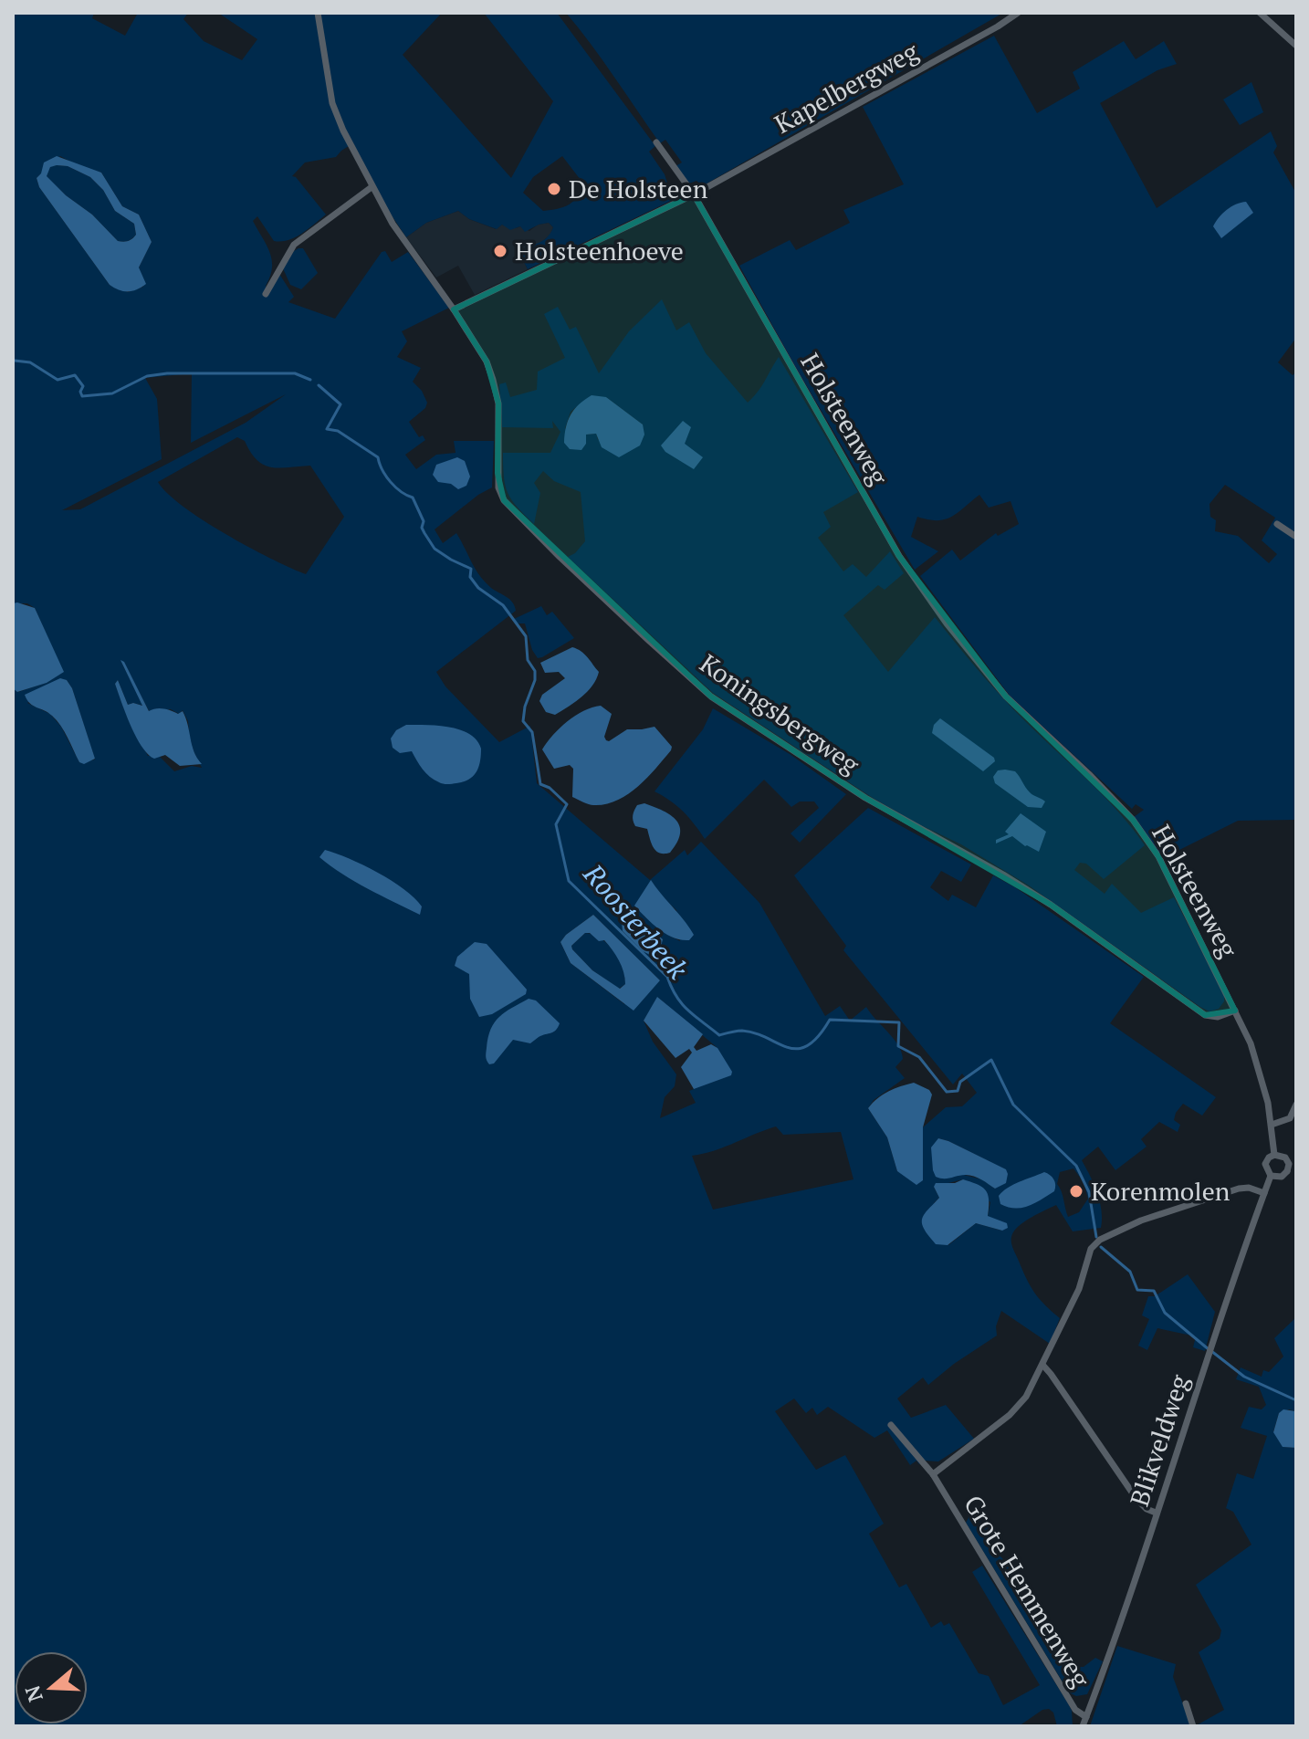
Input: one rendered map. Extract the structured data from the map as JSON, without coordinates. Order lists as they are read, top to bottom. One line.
{"streets":{"street":["Kapelbergweg","Holsteenweg","Koningsbergweg","Blikveldweg","Grote Hemmenweg"]},"crossings":[["Kapelbergweg","Holsteenweg"],["Holsteenweg","Koningsbergweg"],["Holsteenweg","Blikveldweg"],["Blikveldweg","Grote Hemmenweg"]],"water":["Roosterbeek"],"places":["De Holsteen","Holsteenhoeve","Korenmolen"],"north":"left"}
